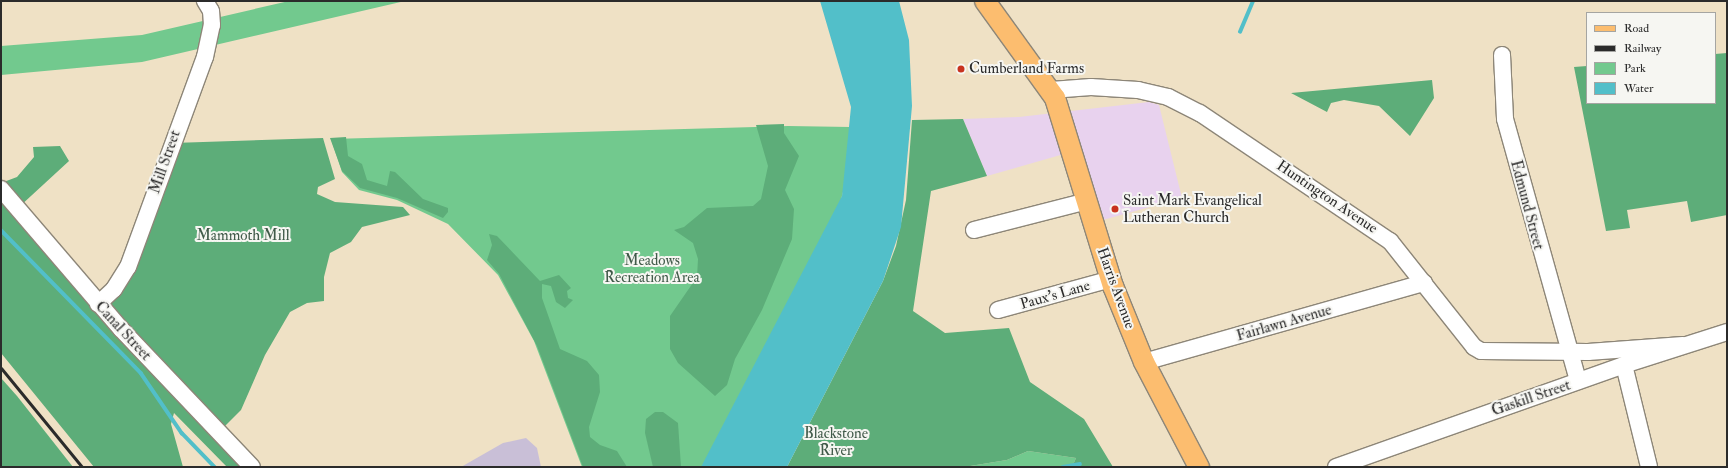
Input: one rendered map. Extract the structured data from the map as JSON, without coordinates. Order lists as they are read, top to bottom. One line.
{"streets":{"main road":["Harris Avenue"],"street":["Mill Street","Huntington Avenue","Edmund Street","Paux's Lane","Fairlawn Avenue","Canal Street","Gaskill Street"]},"crossings":[["Mill Street","Canal Street"],["Huntington Avenue","Edmund Street"],["Huntington Avenue","Harris Avenue"],["Huntington Avenue","Fairlawn Avenue"],["Huntington Avenue","Gaskill Street"],["Harris Avenue","Paux's Lane"],["Harris Avenue","Fairlawn Avenue"]],"parks":["Mammoth Mill","Meadows Recreation Area","Blackstone River"],"places":["Cumberland Farms","Saint Mark Evangelical Lutheran Church"],"legend":["Road","Railway","Park","Water"]}
